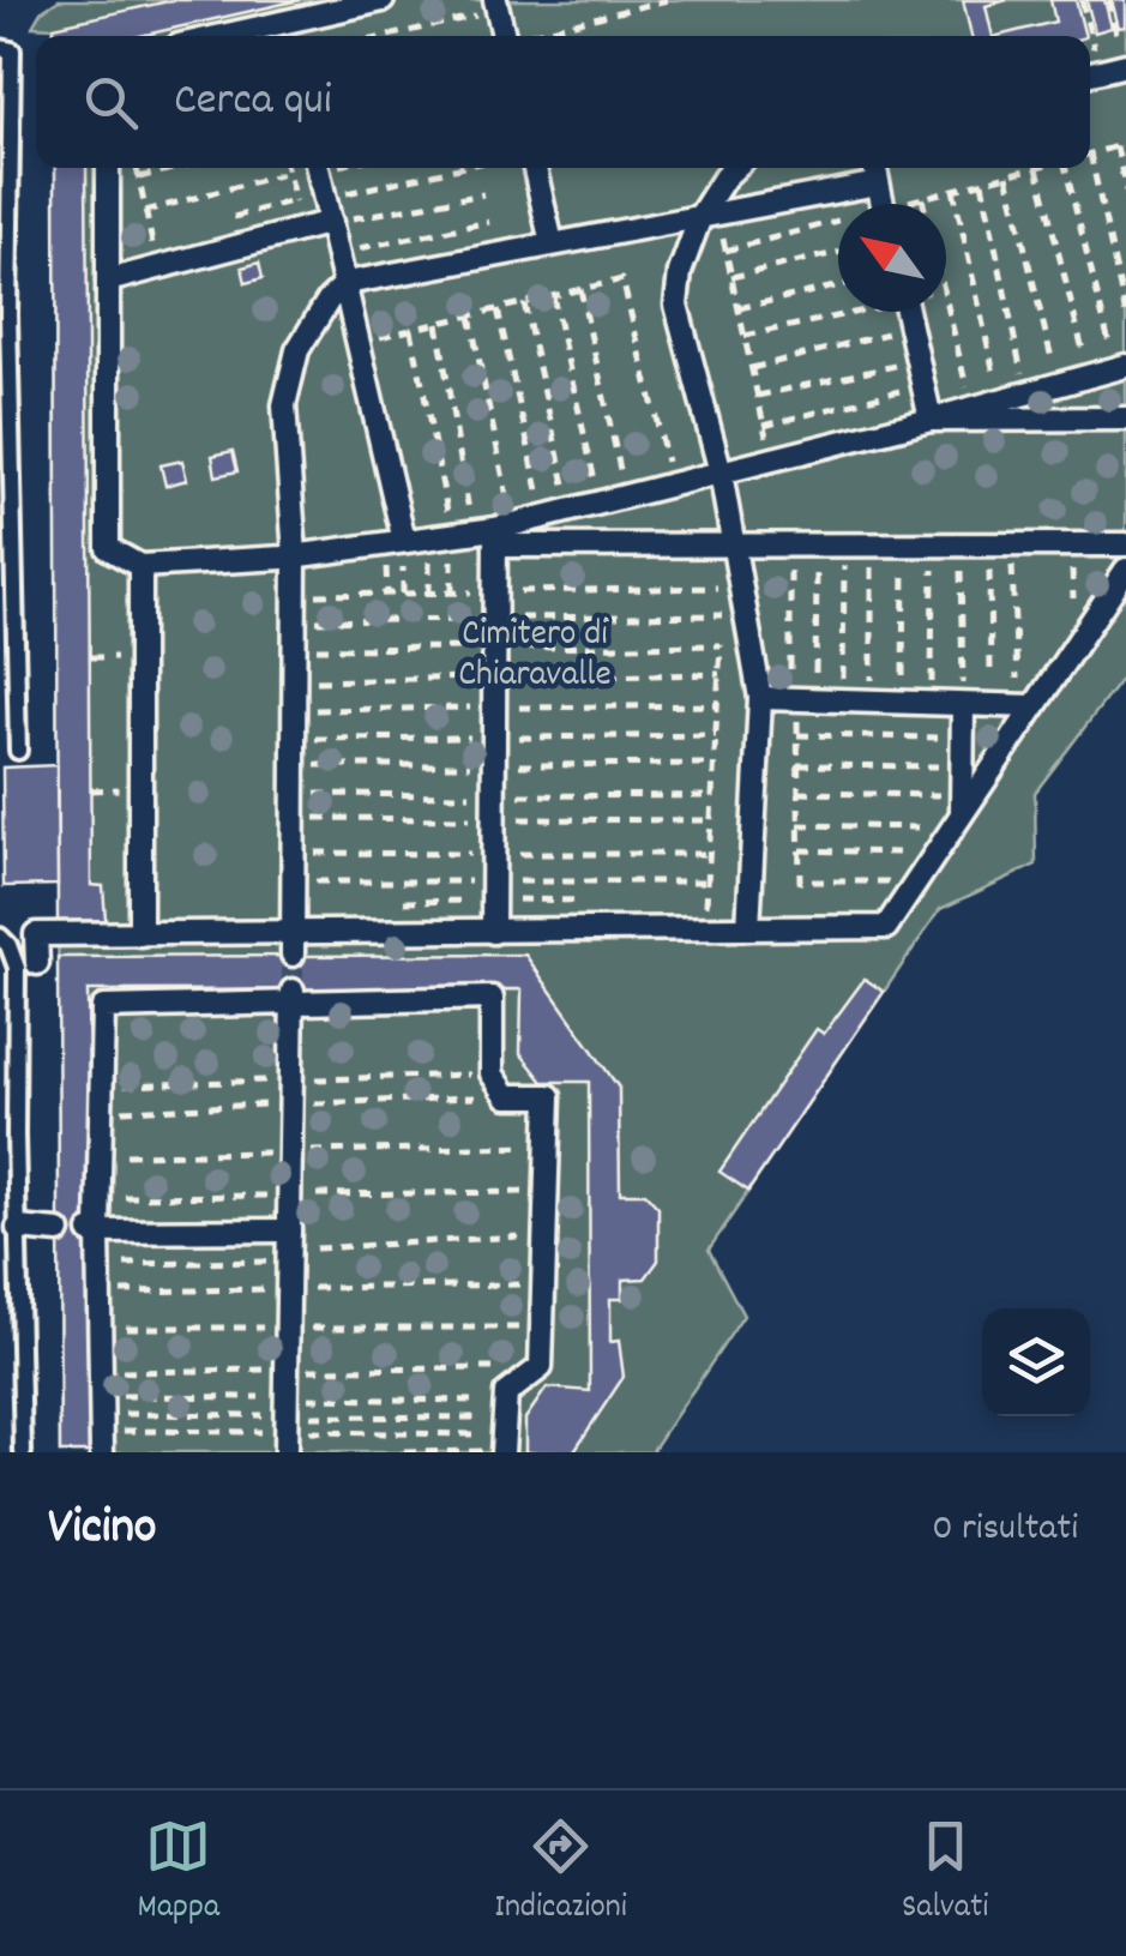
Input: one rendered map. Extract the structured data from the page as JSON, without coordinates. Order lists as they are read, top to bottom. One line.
{"parks":["Cimitero di Chiaravalle"],"north":"top left","page":{"search":"Cerca qui","heading":["Vicino","0 risultati"],"nav":["Mappa","Indicazioni","Salvati"]}}
